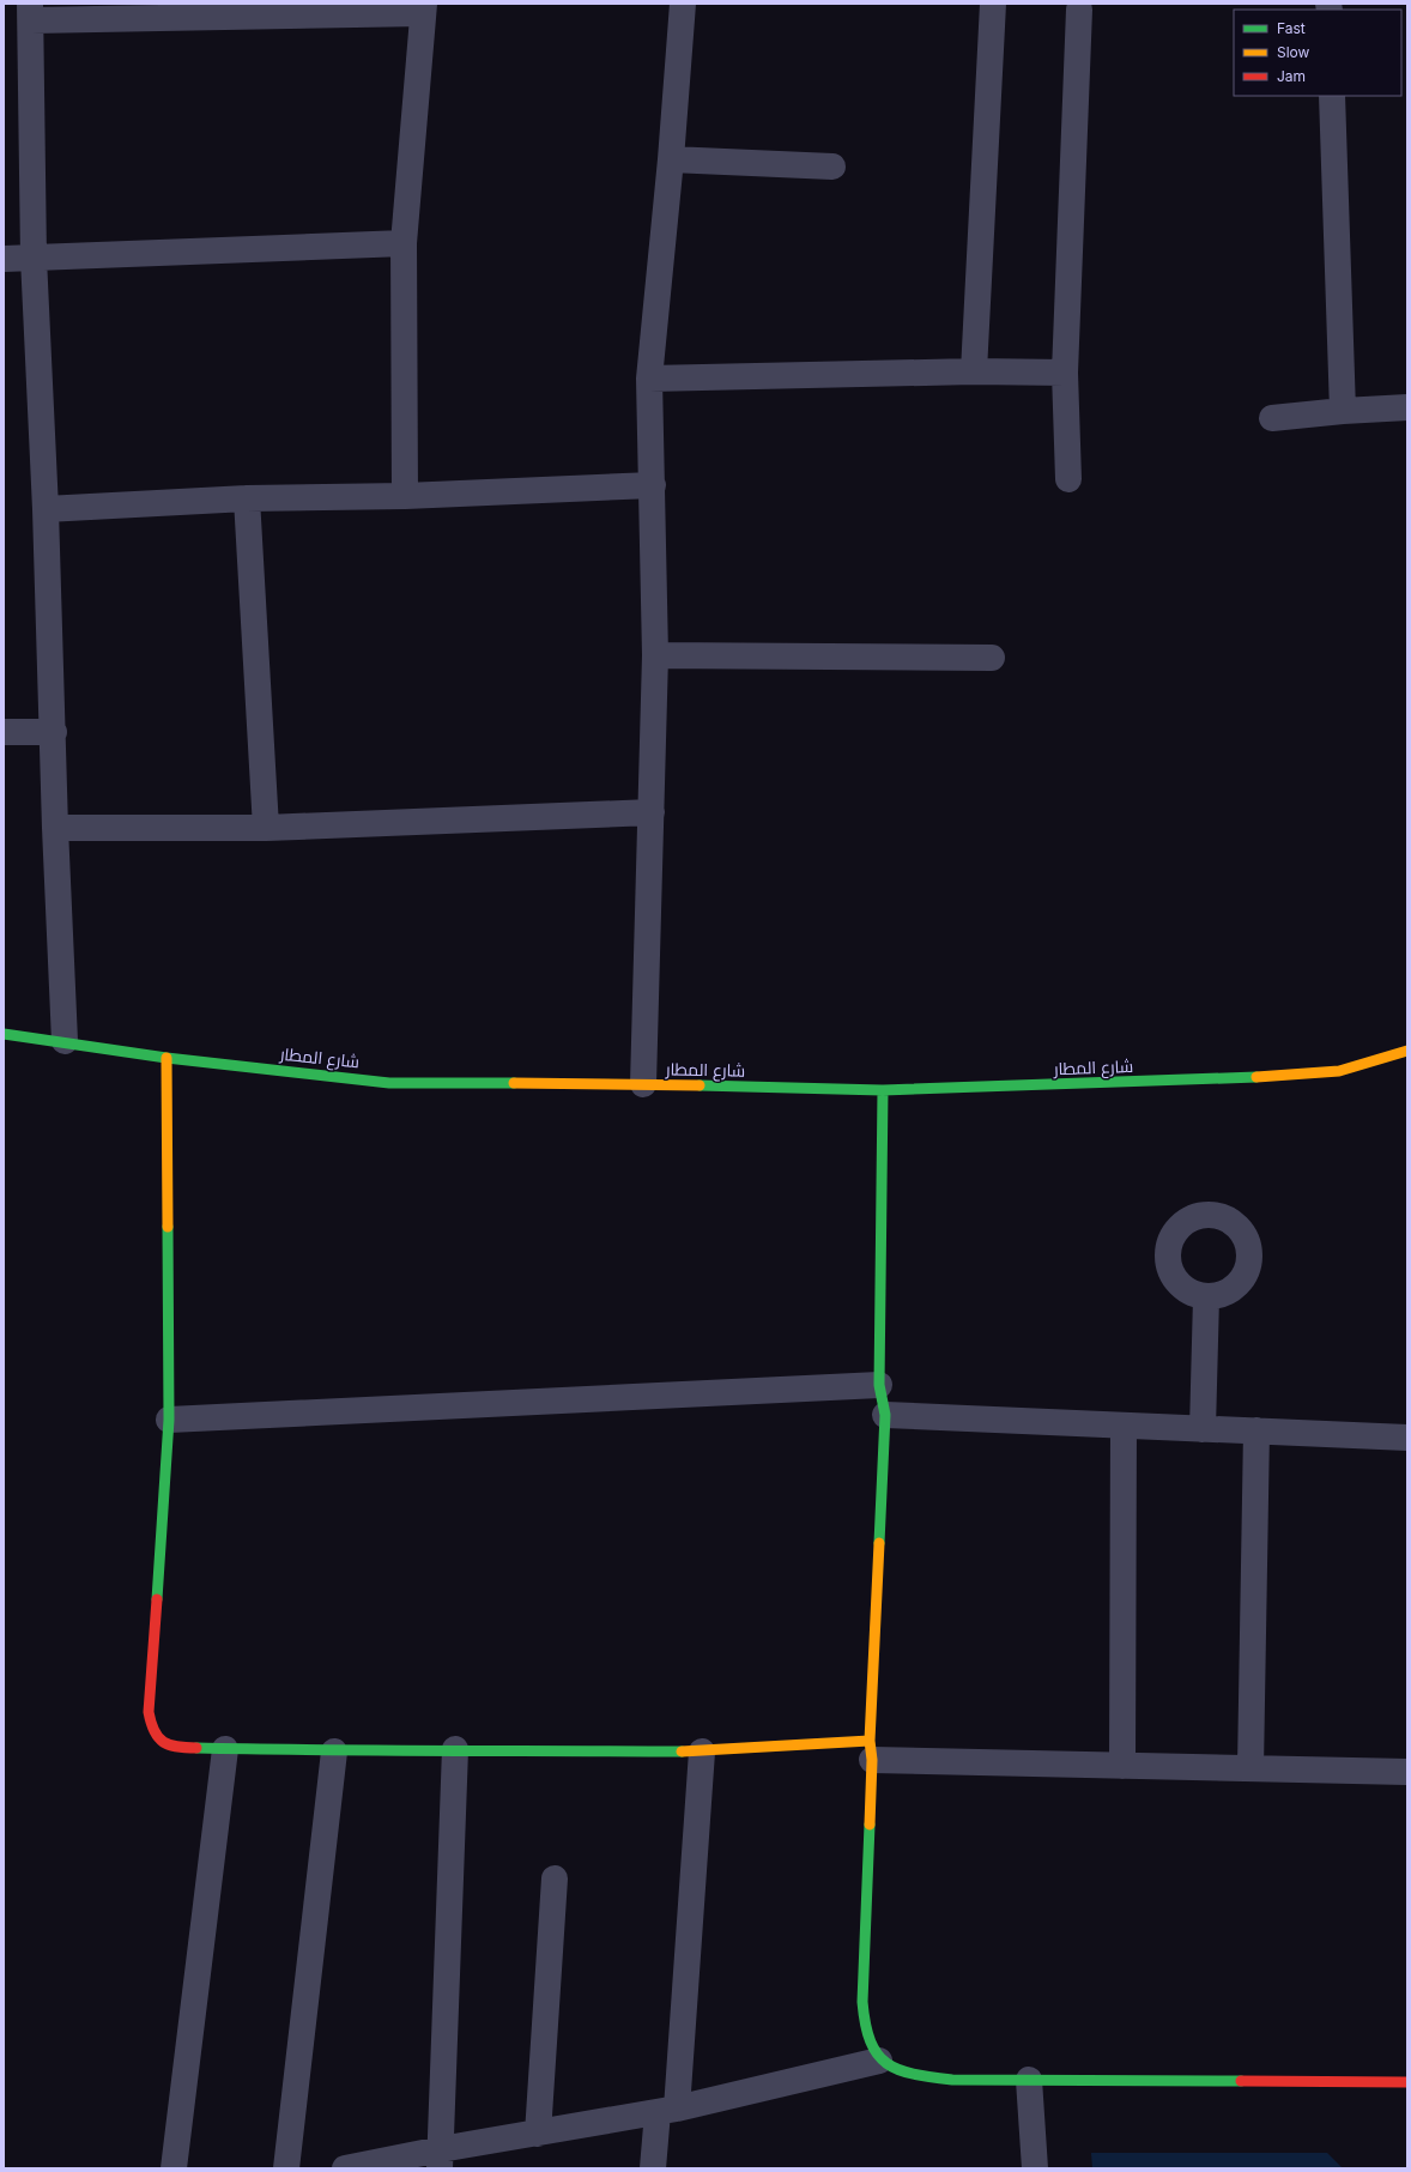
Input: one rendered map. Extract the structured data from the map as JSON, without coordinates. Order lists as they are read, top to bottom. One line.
{"streets":{"street":["شارع المطار"]},"legend":["Fast","Slow","Jam"]}
